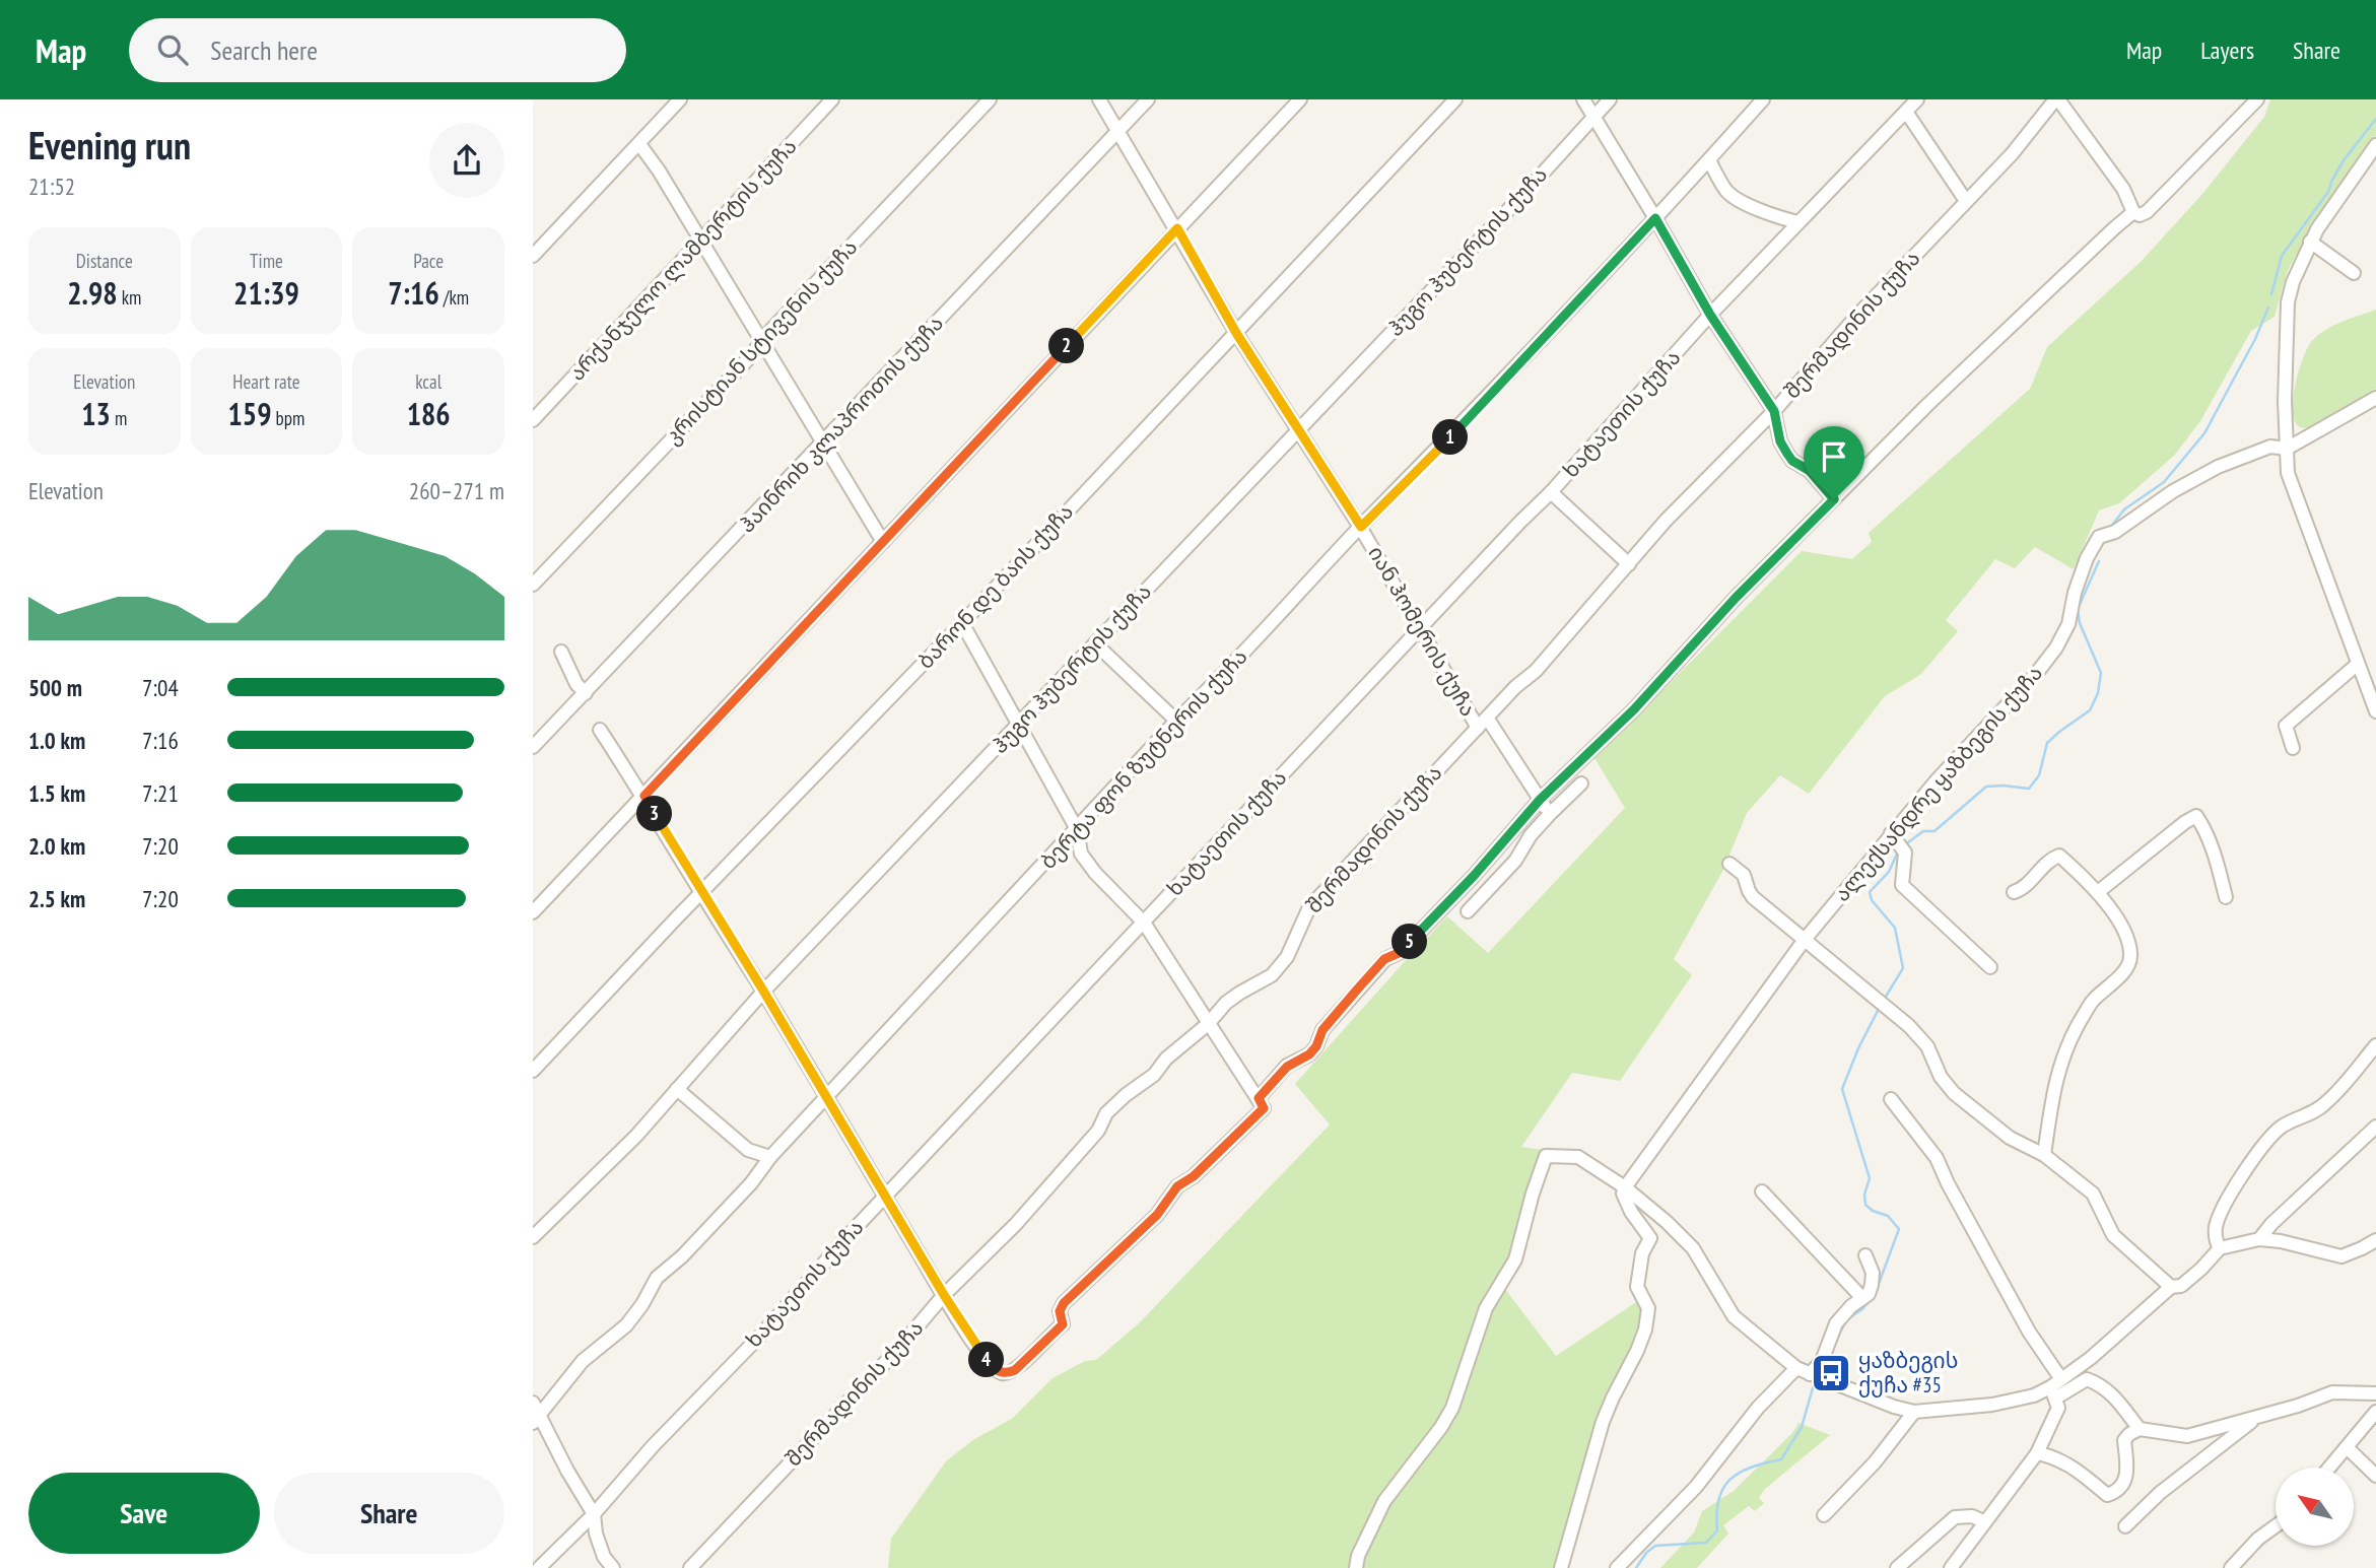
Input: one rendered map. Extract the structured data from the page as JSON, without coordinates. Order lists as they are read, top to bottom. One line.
{"streets":{"street":["ჰუგო ჰუბერტის ქუჩა","არქანჯელო ლამბერტის ქუჩა","შერმადინის ქუჩა","კრისტიან სტივენის ქუჩა","ხატაეთის ქუჩა","ჰაინრიხ კლაპროთის ქუჩა","ბარონ დე ბაის ქუჩა","იან ჰომერის ქუჩა","ბერტა ფონ ზუტნერის ქუჩა","ალექსანდრე ყაზბეგის ქუჩა"]},"crossings":[["ჰუგო ჰუბერტის ქუჩა","იან ჰომერის ქუჩა"],["შერმადინის ქუჩა","იან ჰომერის ქუჩა"],["ხატაეთის ქუჩა","იან ჰომერის ქუჩა"],["ჰაინრიხ კლაპროთის ქუჩა","იან ჰომერის ქუჩა"],["ბარონ დე ბაის ქუჩა","იან ჰომერის ქუჩა"],["იან ჰომერის ქუჩა","ბერტა ფონ ზუტნერის ქუჩა"]],"places":{"bus stop":["ყაზბეგის ქუჩა #35"]},"north":"top left","page":{"header":"Map","search":"Search here","nav":["Map","Layers","Share"],"heading":["Evening run","21:52"],"stats":[["Distance","2.98 km"],["Time","21:39"],["Pace","7:16 /km"],["Elevation","13 m"],["Heart rate","159 bpm"],["kcal","186"]],"pins":["2","1","3","5","4"],"chart":["Elevation","260–271 m"],"list":[{"name":"500 m","note":"7:04"},{"name":"1.0 km","note":"7:16"},{"name":"1.5 km","note":"7:21"},{"name":"2.0 km","note":"7:20"},{"name":"2.5 km","note":"7:20"}],"buttons":["Save","Share"]}}
